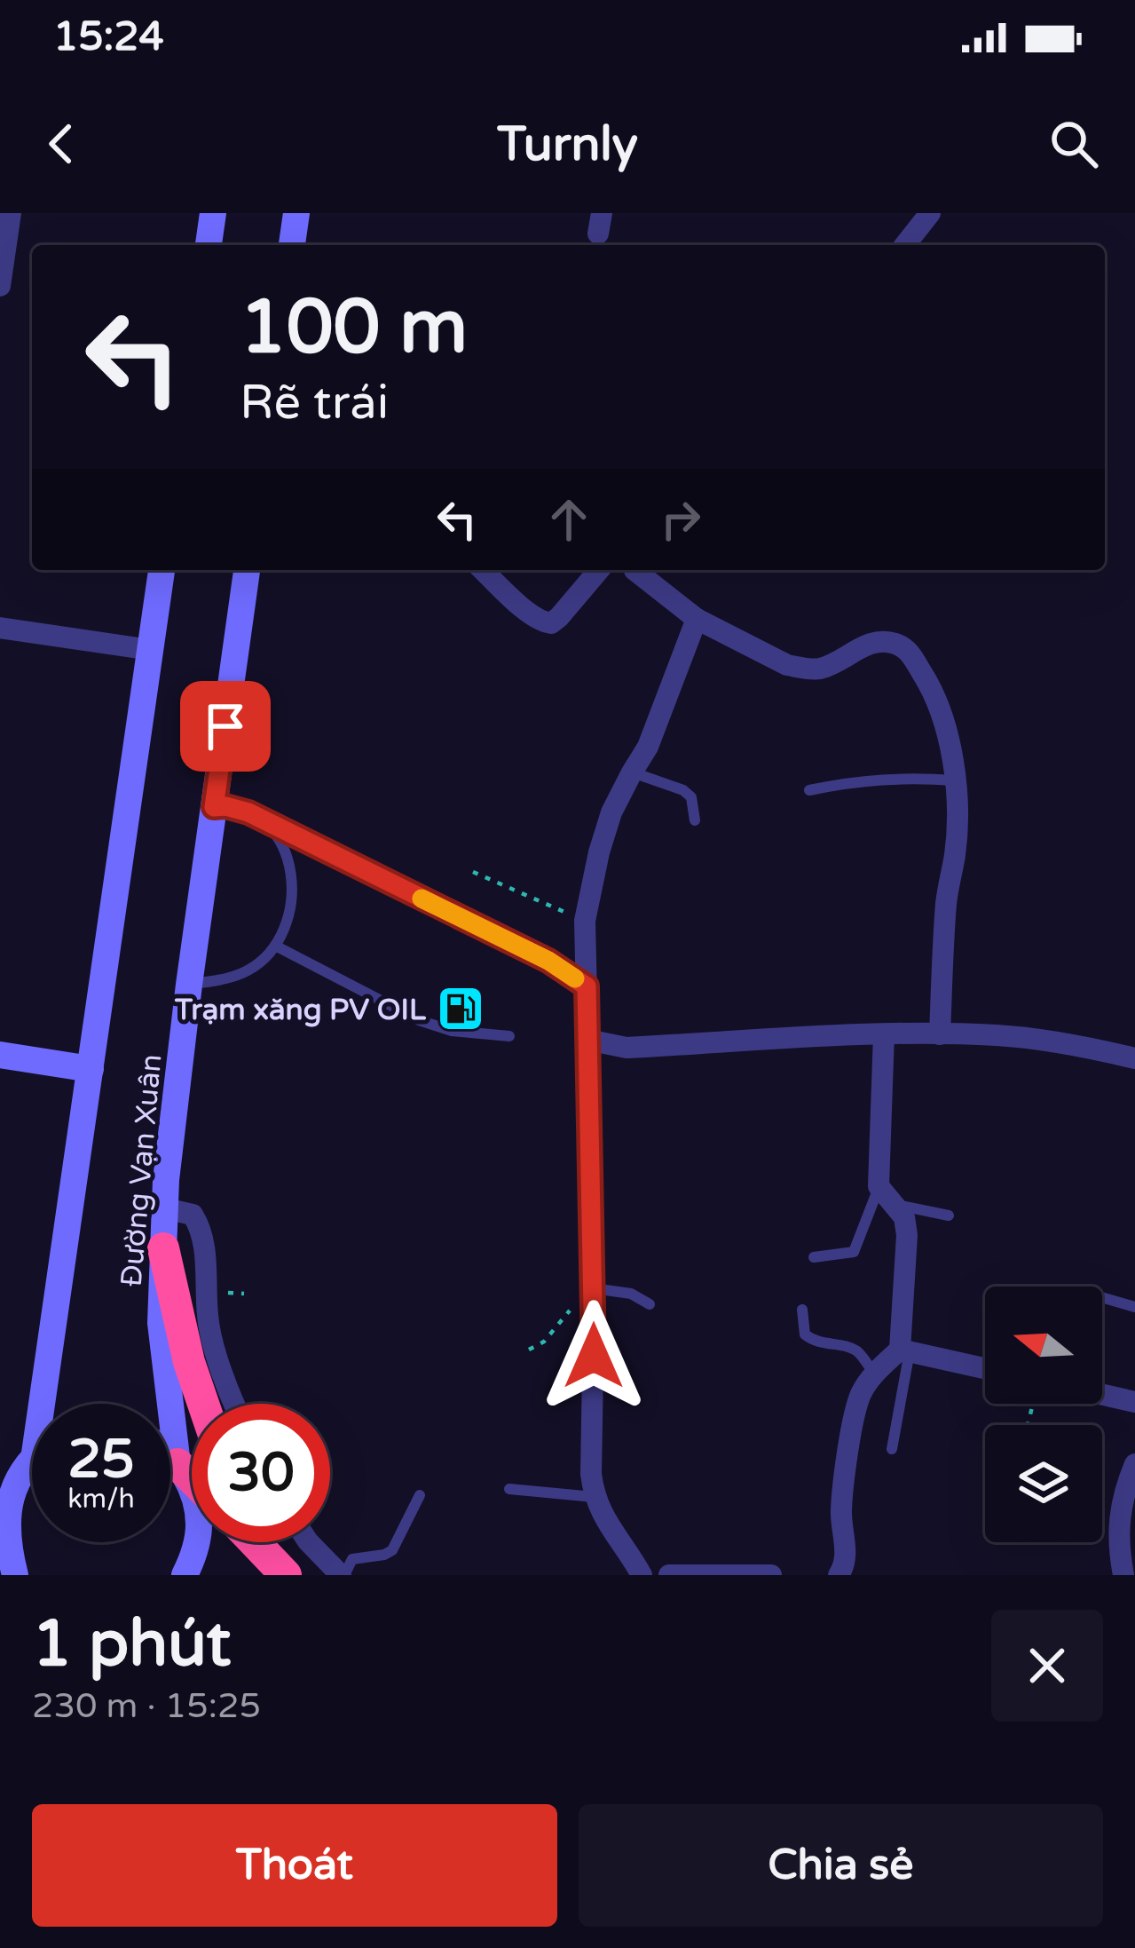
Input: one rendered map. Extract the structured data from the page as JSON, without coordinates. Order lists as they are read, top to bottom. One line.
{"streets":{"main road":["Đường Vạn Xuân"]},"places":{"fuel station":["Trạm xăng PV OIL"]},"north":"left","page":{"status":"15:24","header":"Turnly","turn":["100 m","Rẽ trái"],"speed":"25 km/h","limit":"30","heading":["1 phút","230 m · 15:25"],"buttons":["Thoát","Chia sẻ"]}}
